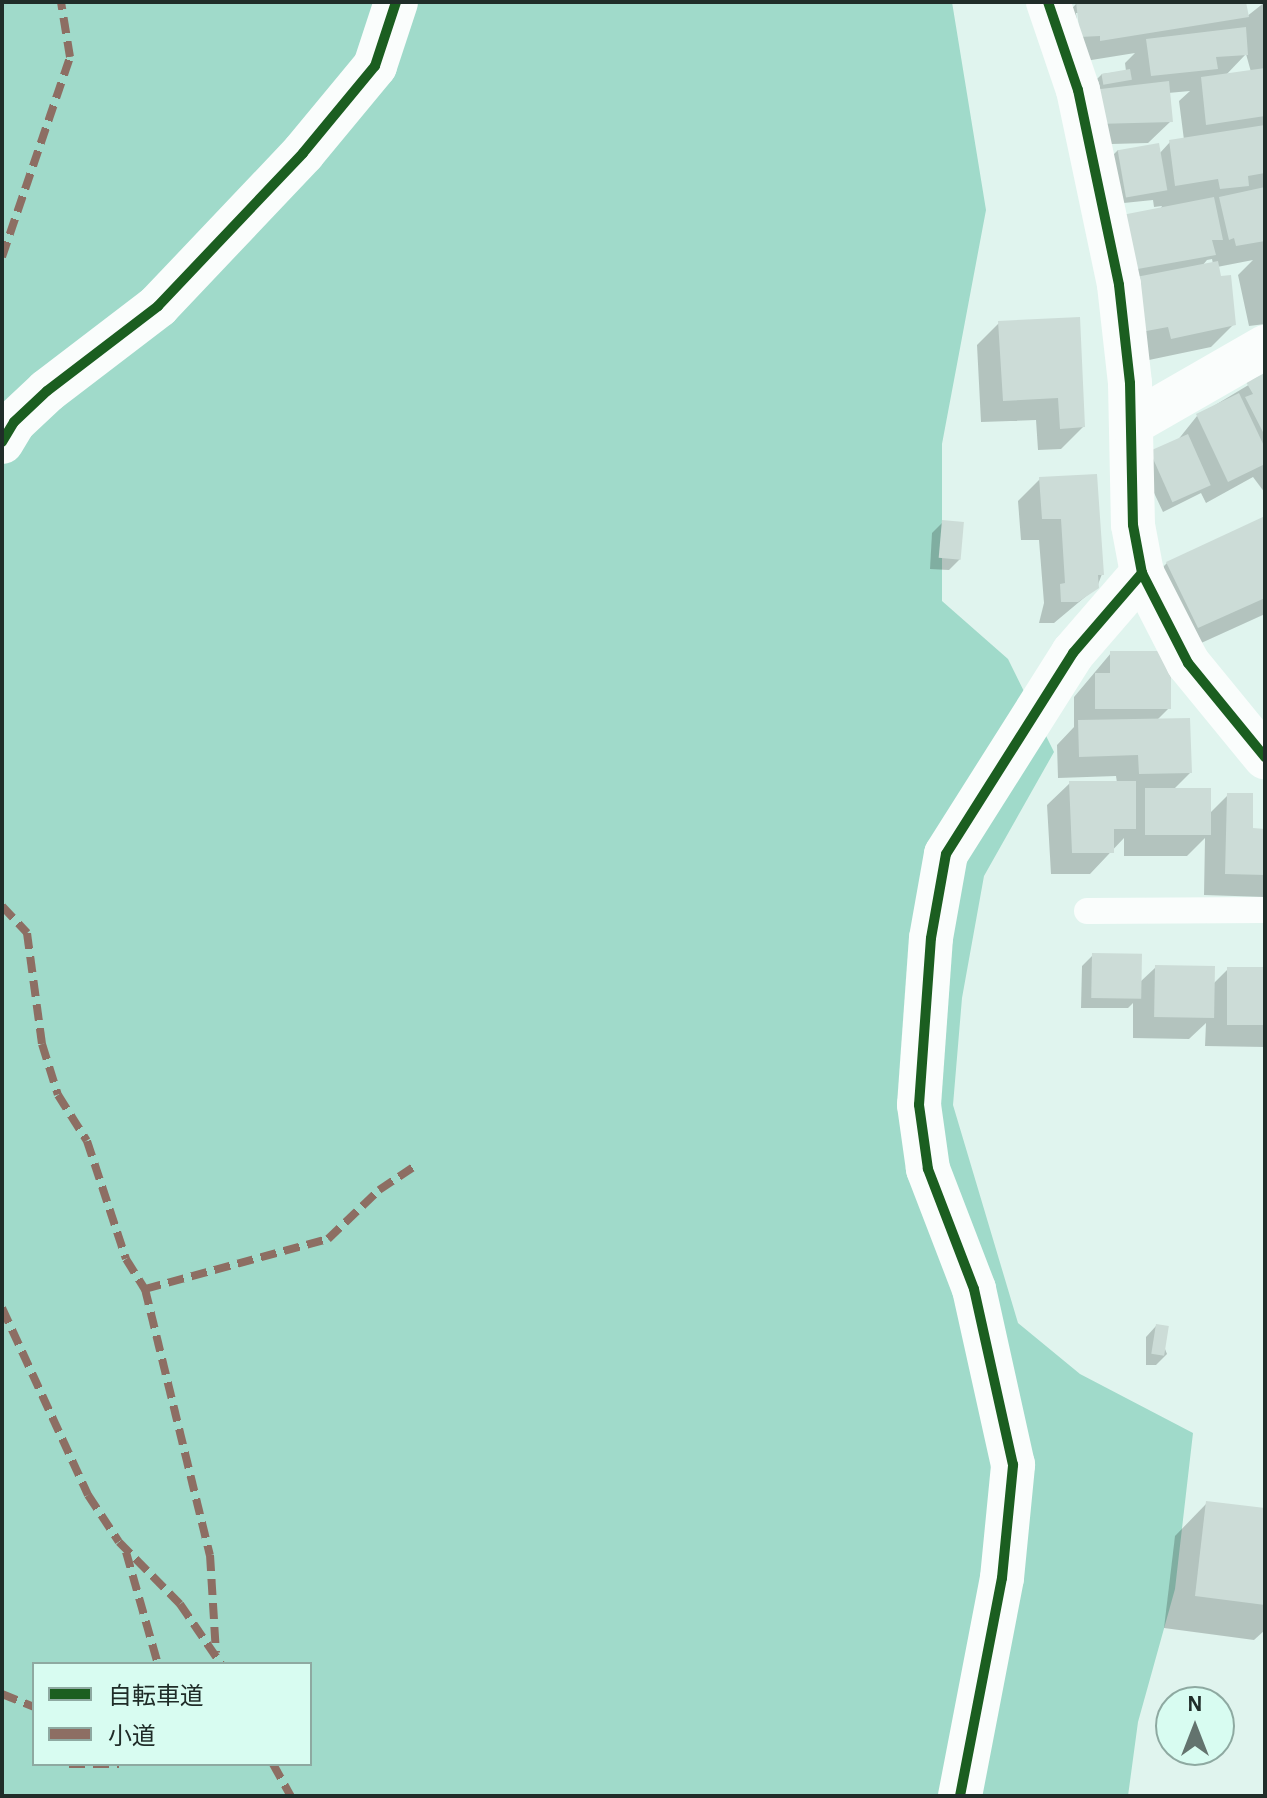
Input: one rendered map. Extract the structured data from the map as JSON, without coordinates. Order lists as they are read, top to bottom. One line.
{"legend":["自転車道","小道"],"north":"top"}
